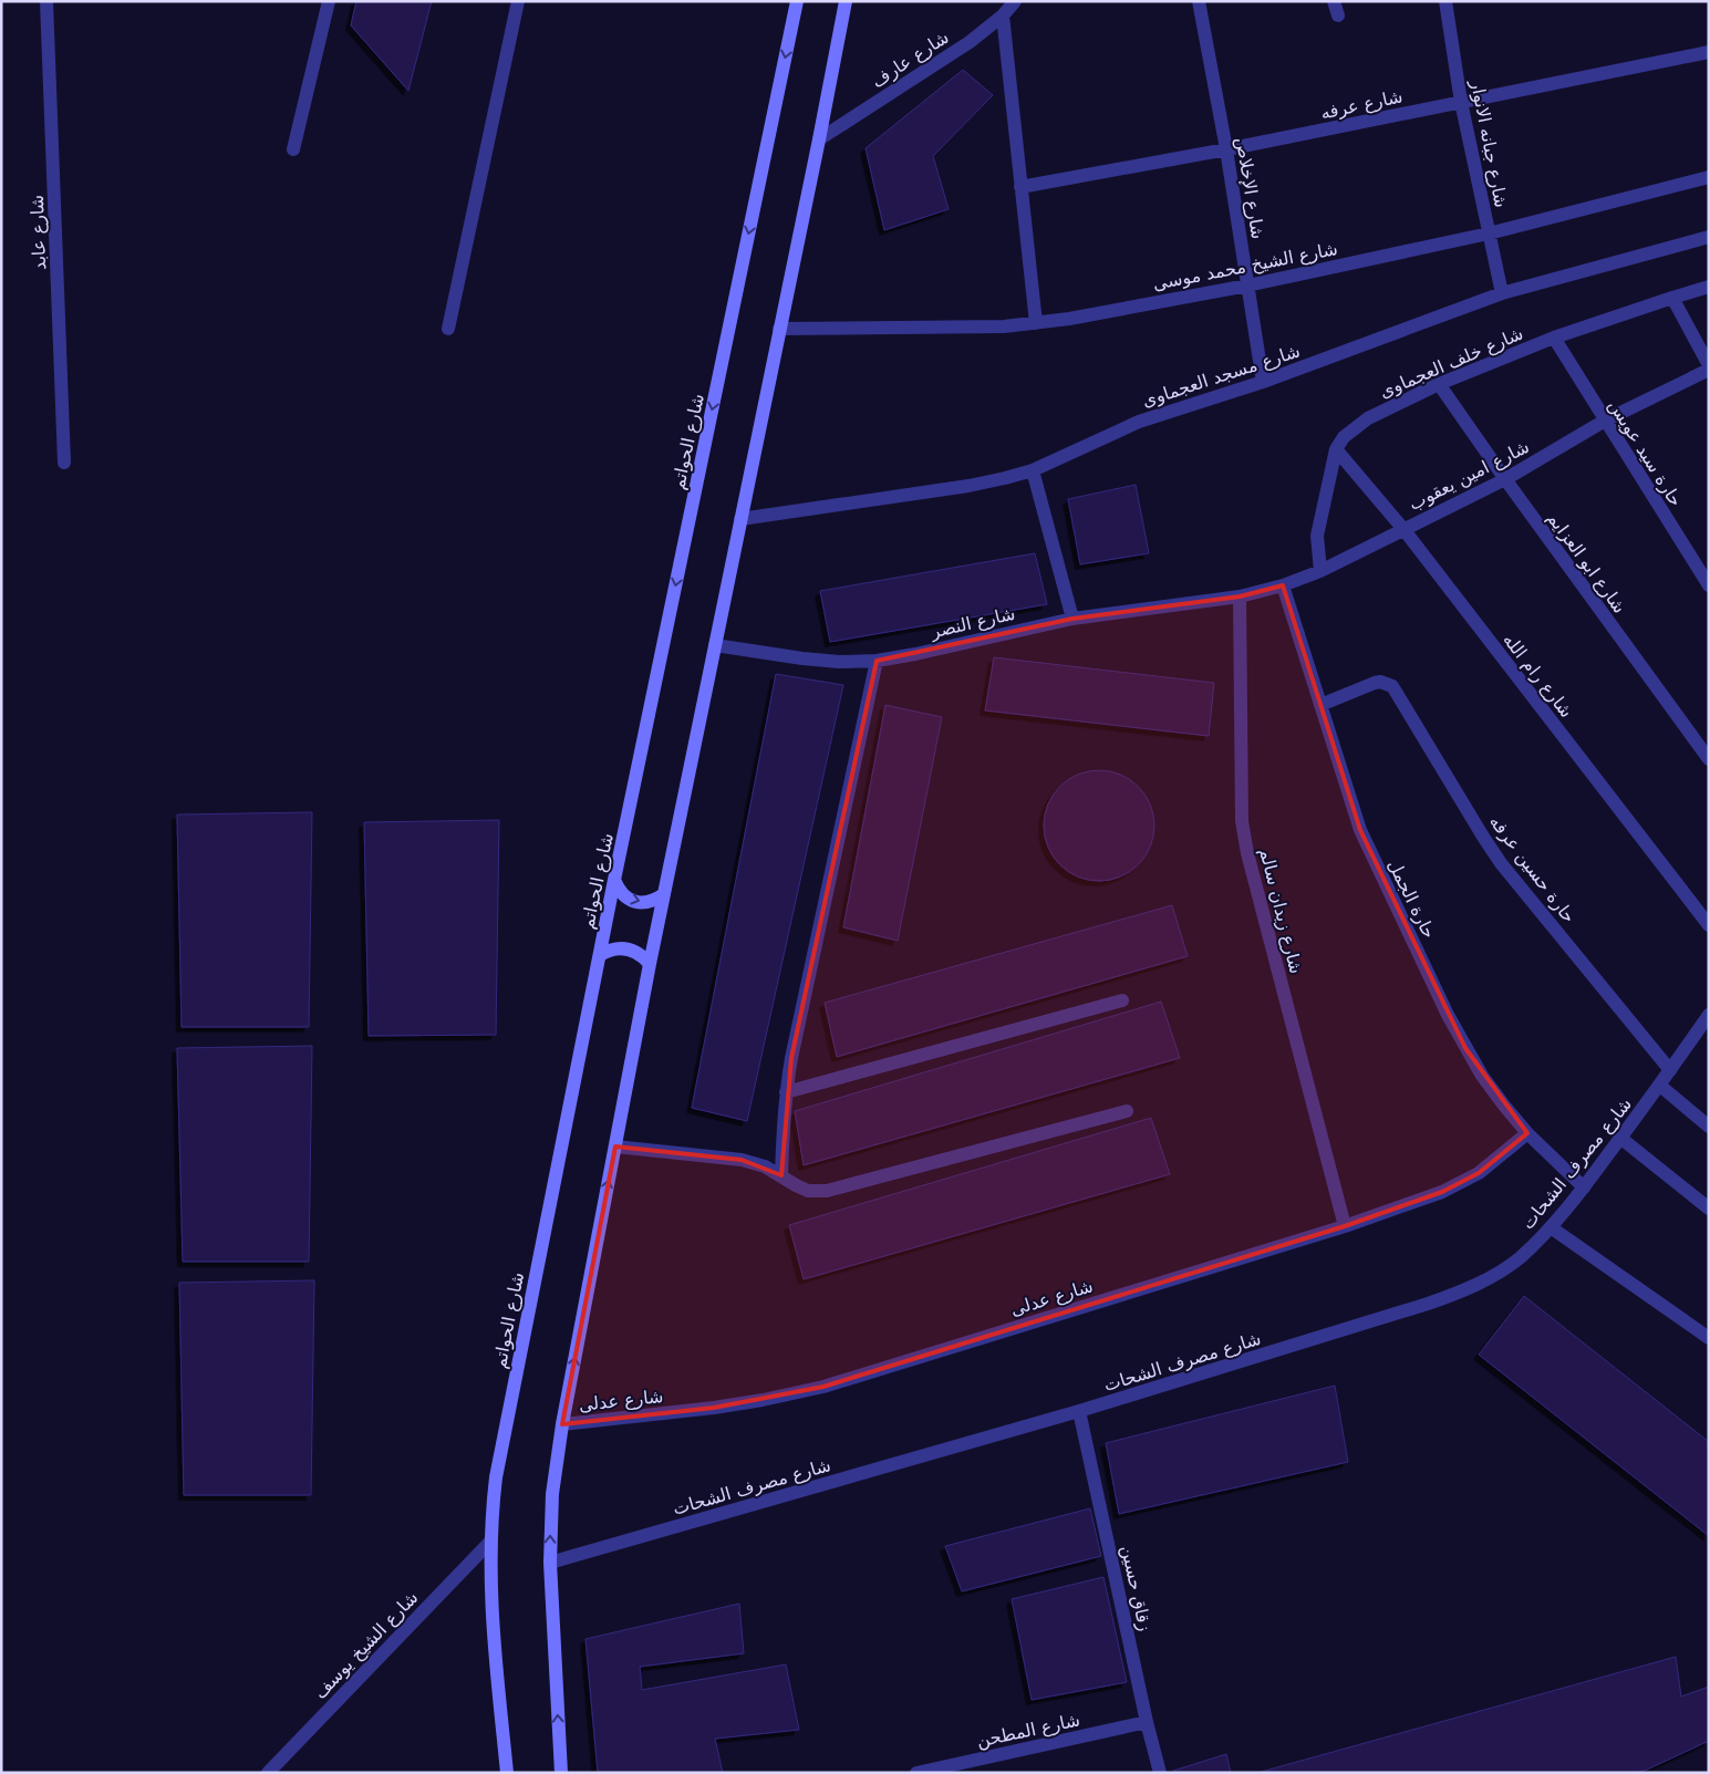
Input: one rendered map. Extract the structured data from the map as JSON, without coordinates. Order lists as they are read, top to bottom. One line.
{"streets":{"main road":["شارع الحواتم"],"street":["شارع عارف","شارع عرفه","شارع جبانه الانوار","شارع الإخلاص","شارع عابد","شارع الشيخ محمد موسى","شارع خلف العجماوى","شارع مسجد العجماوى","حارة سيد عويس","شارع امين يعقوب","شارع ابو العزايم","شارع النصر","شارع رام الله","حارة حسين عرفه","حارة الجمل","شارع زيدان سالم","شارع مصرف الشحات","شارع عدلى","زقاق حسين","شارع الشيخ يوسف","شارع المطحن"]},"crossings":[["شارع عرفه","شارع جبانه الانوار"],["شارع عرفه","شارع الإخلاص"],["شارع جبانه الانوار","شارع الشيخ محمد موسى"],["شارع جبانه الانوار","شارع مسجد العجماوى"],["شارع الإخلاص","شارع الشيخ محمد موسى"],["شارع الإخلاص","شارع مسجد العجماوى"],["شارع خلف العجماوى","حارة سيد عويس"],["شارع خلف العجماوى","شارع امين يعقوب"],["شارع خلف العجماوى","شارع ابو العزايم"],["شارع خلف العجماوى","شارع رام الله"],["شارع الحواتم","شارع الشيخ يوسف"],["حارة سيد عويس","شارع امين يعقوب"],["شارع امين يعقوب","شارع ابو العزايم"],["شارع امين يعقوب","شارع النصر"],["شارع امين يعقوب","شارع رام الله"],["شارع امين يعقوب","حارة الجمل"],["شارع امين يعقوب","شارع زيدان سالم"],["شارع النصر","شارع زيدان سالم"],["حارة حسين عرفه","حارة الجمل"],["حارة حسين عرفه","شارع مصرف الشحات"],["حارة الجمل","شارع مصرف الشحات"],["حارة الجمل","شارع عدلى"],["شارع زيدان سالم","شارع عدلى"],["شارع مصرف الشحات","زقاق حسين"],["زقاق حسين","شارع المطحن"]]}
